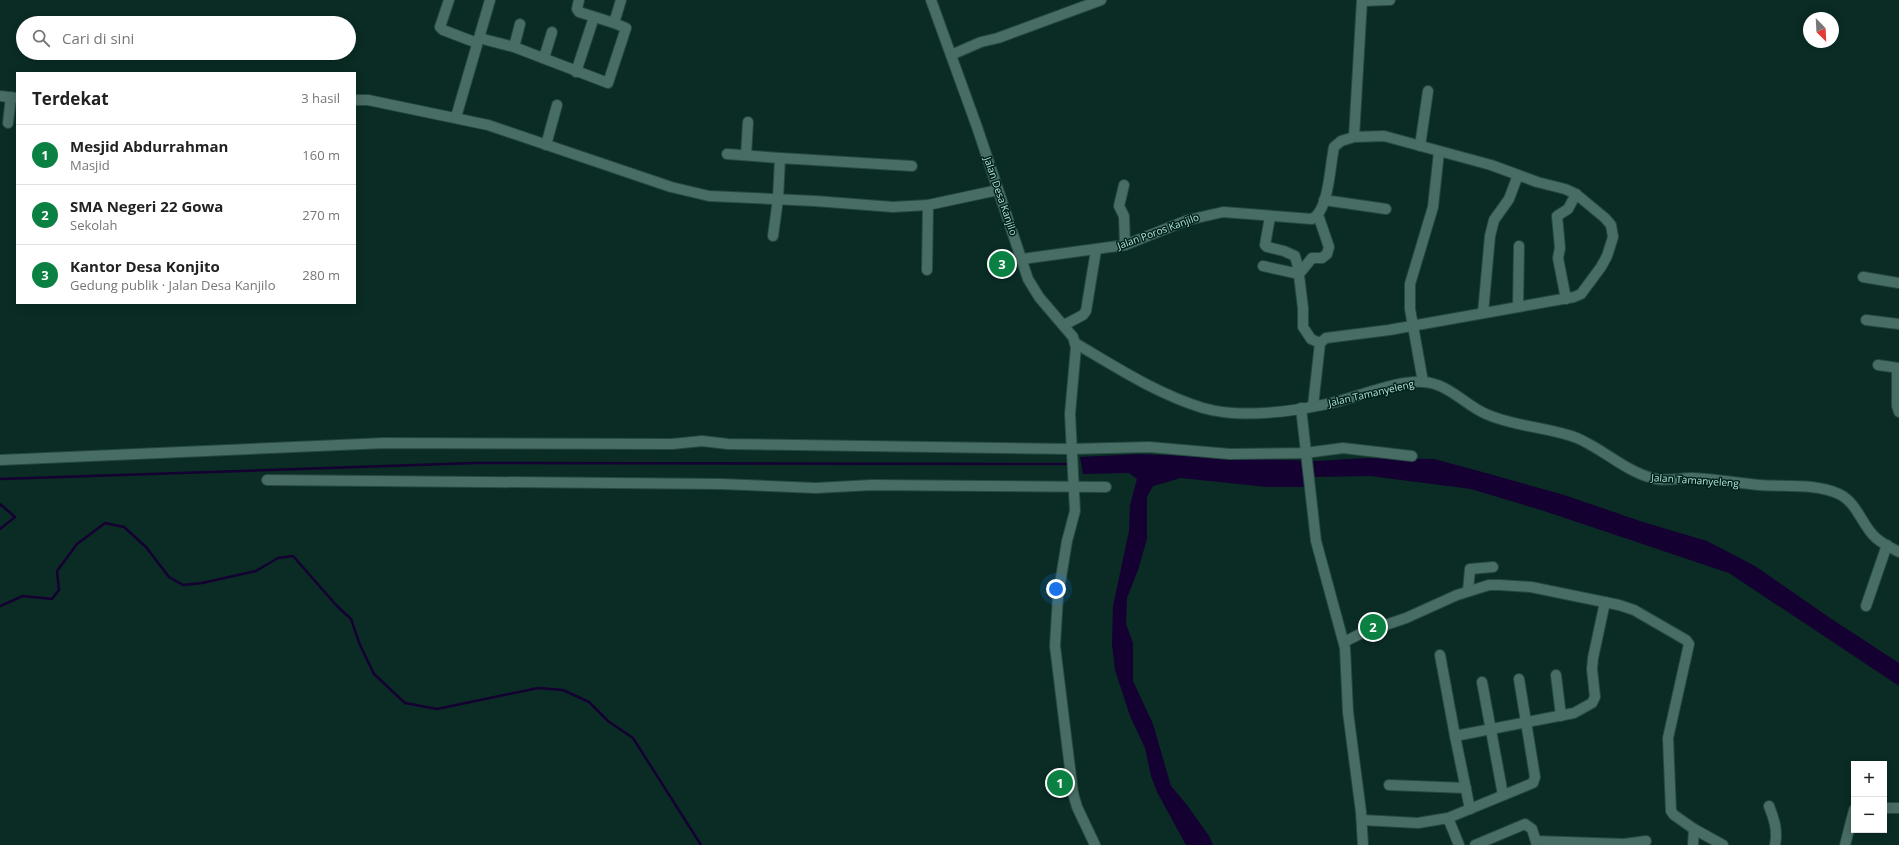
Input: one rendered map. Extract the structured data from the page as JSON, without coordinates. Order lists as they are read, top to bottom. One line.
{"streets":{"street":["Jalan Desa Kanjilo","Jalan Poros Kanjilo","Jalan Tamanyeleng"]},"crossings":[["Jalan Desa Kanjilo","Jalan Poros Kanjilo"],["Jalan Desa Kanjilo","Jalan Tamanyeleng"]],"north":"bottom right","page":{"search":"Cari di sini","heading":["Terdekat","3 hasil"],"list":[{"mark":"1","name":"Mesjid Abdurrahman","note":"Masjid","value":"160 m"},{"mark":"2","name":"SMA Negeri 22 Gowa","note":"Sekolah","value":"270 m"},{"mark":"3","name":"Kantor Desa Konjito","note":"Gedung publik · Jalan Desa Kanjilo","value":"280 m"}],"pins":["3","2","1"],"map_buttons":["+","−"]}}
